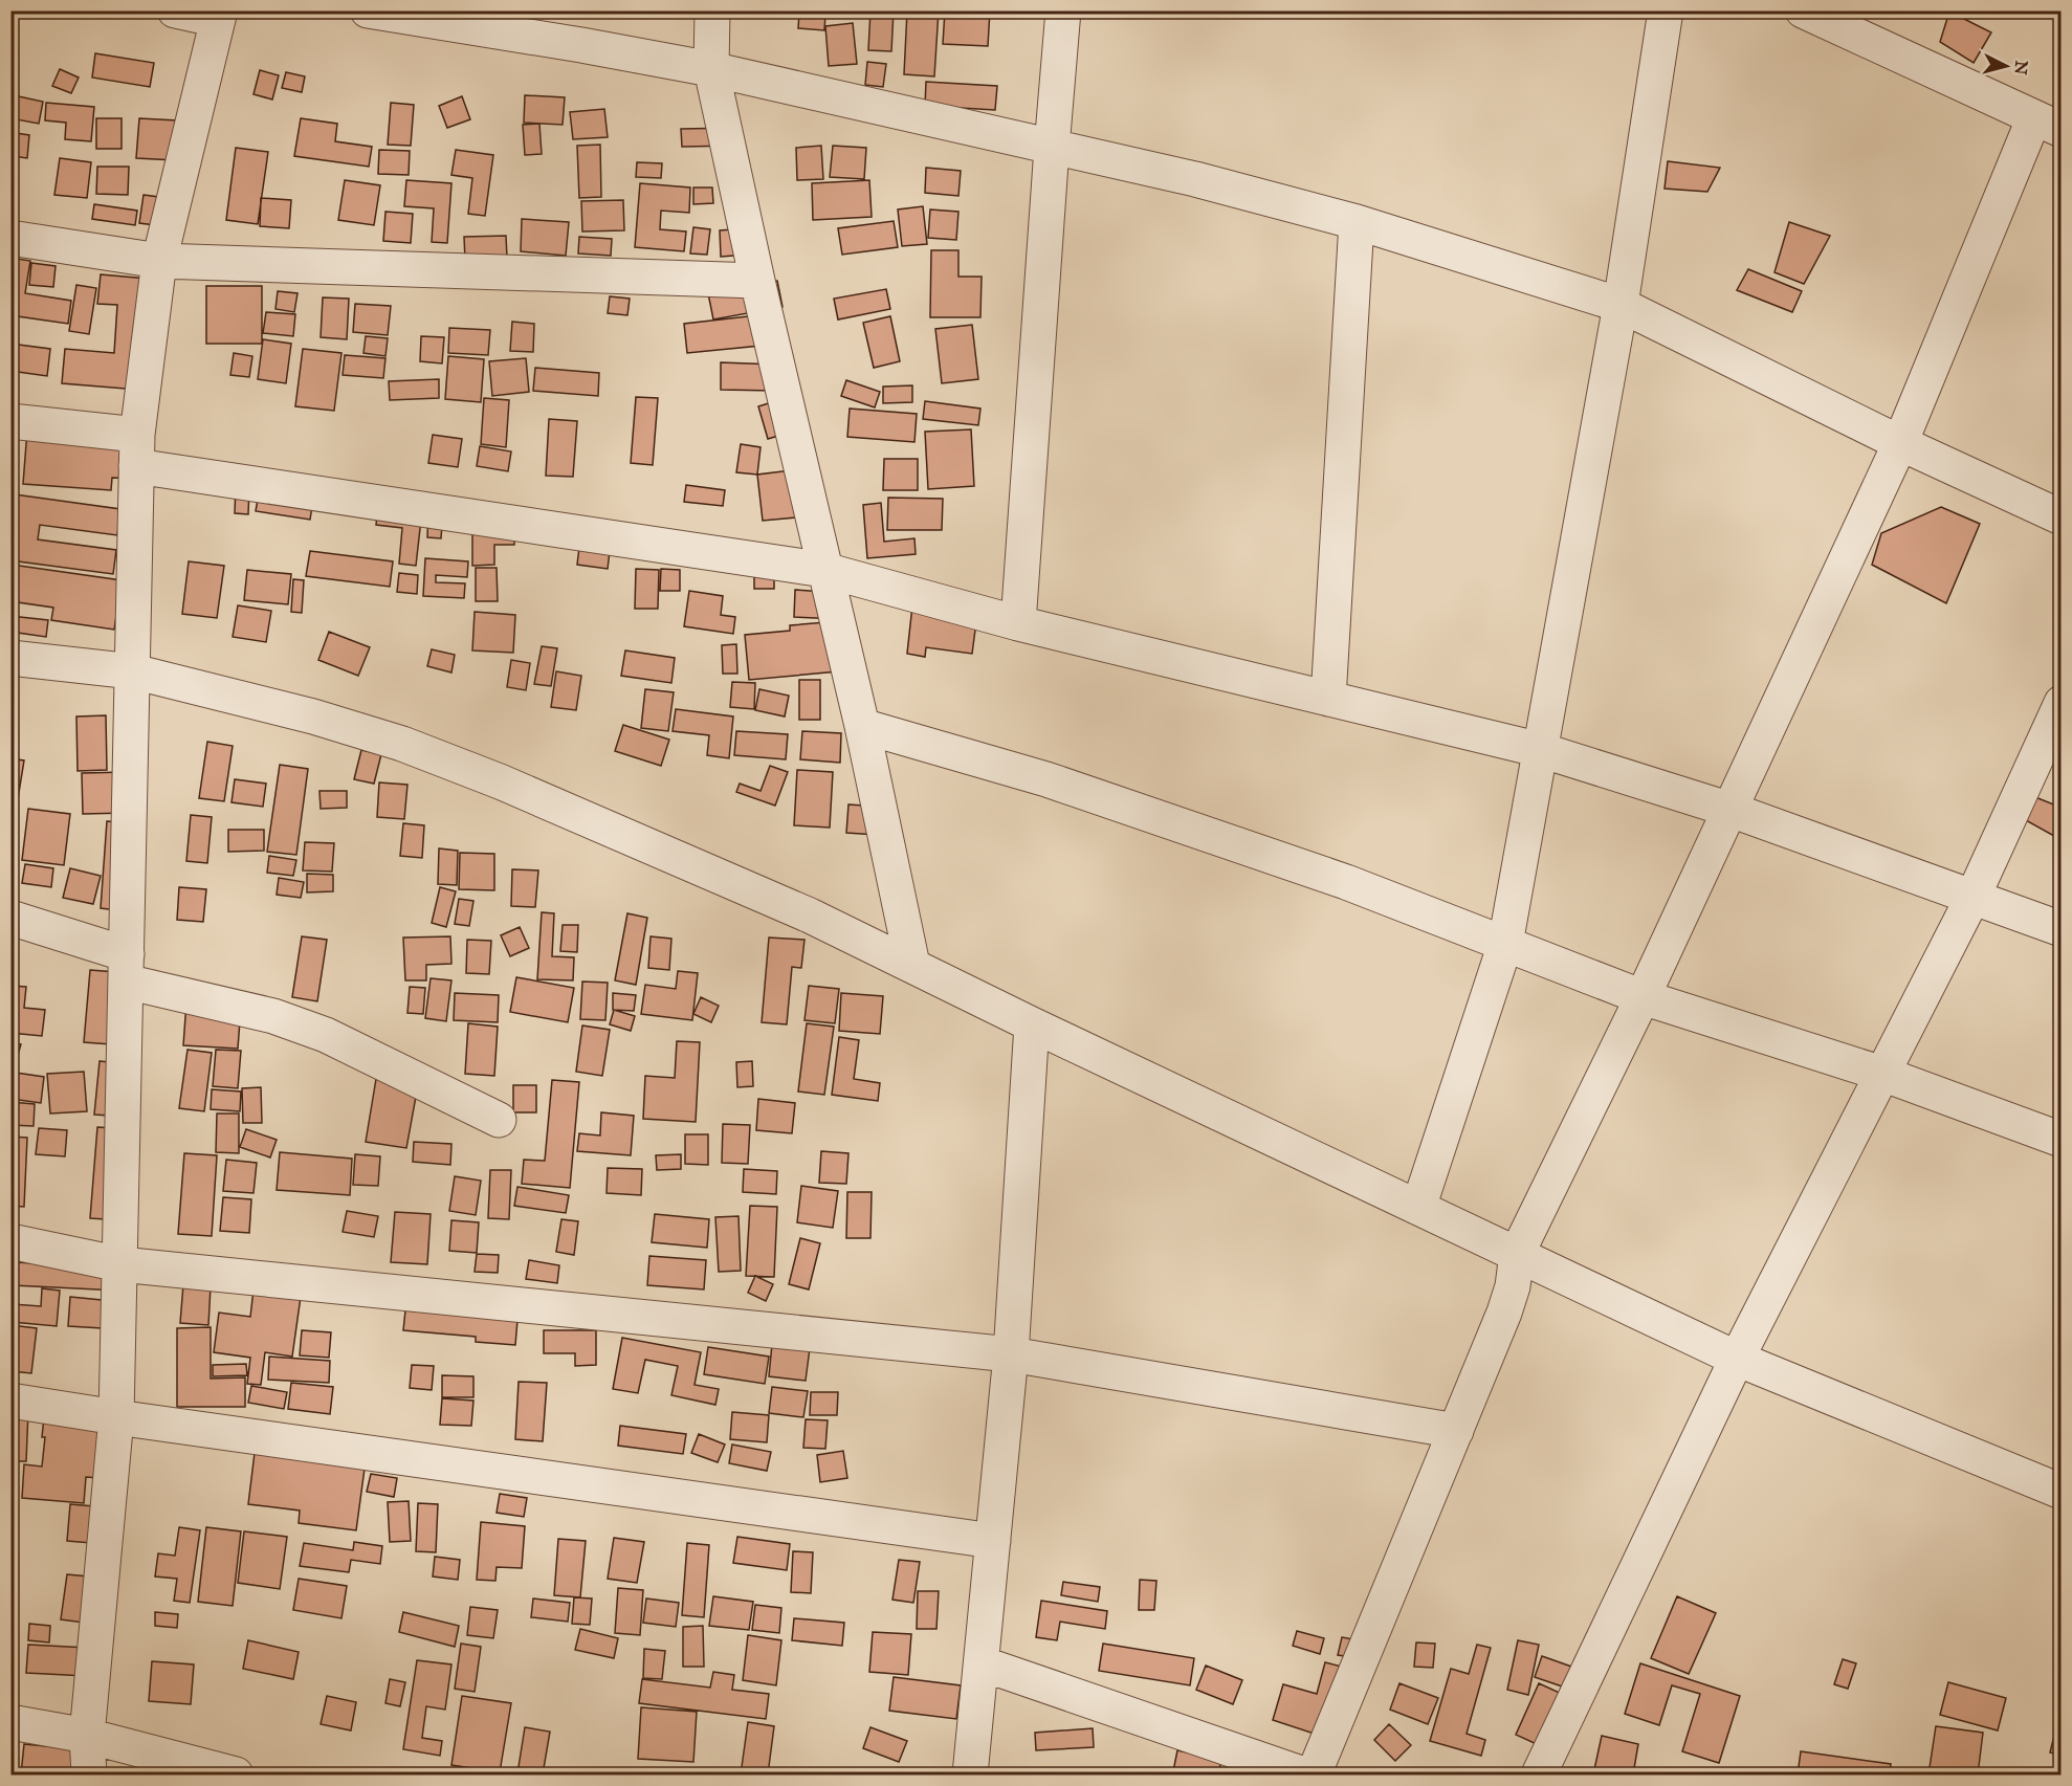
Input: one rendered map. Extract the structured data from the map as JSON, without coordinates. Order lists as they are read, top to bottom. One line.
{"north":"right"}
